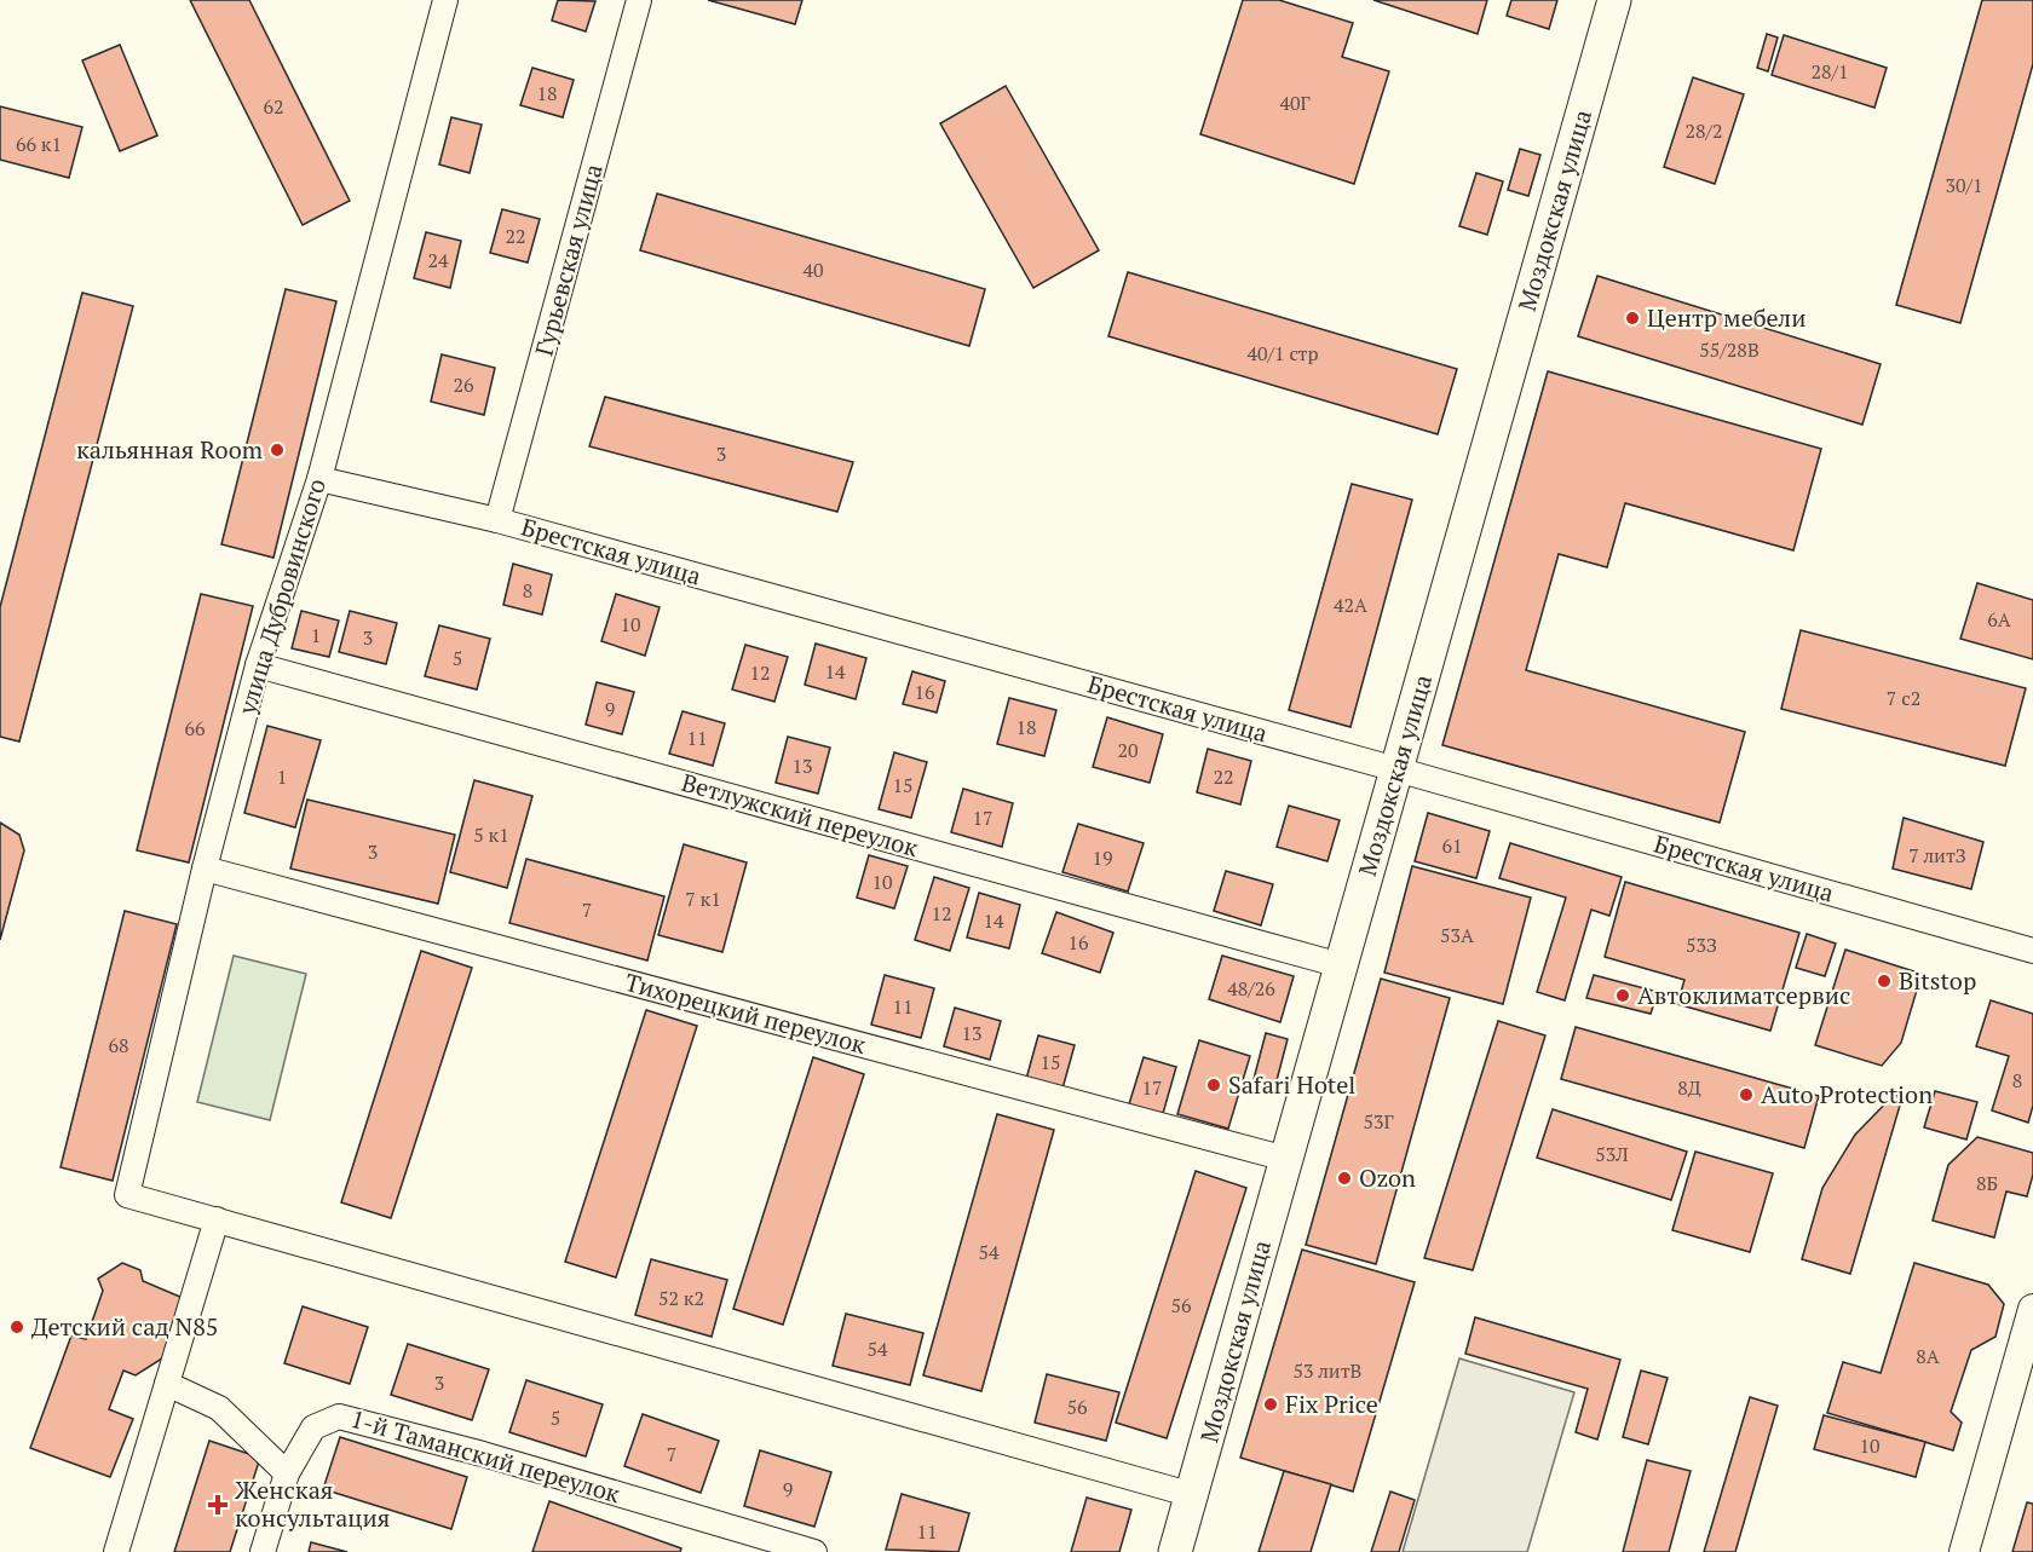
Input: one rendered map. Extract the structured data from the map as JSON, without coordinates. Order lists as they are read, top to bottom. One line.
{"streets":{"main road":["Моздокская улица"],"street":["Гурьевская улица","Брестская улица","улица Дубровинского","Ветлужский переулок","Тихорецкий переулок","1-й Таманский переулок"]},"crossings":[["Моздокская улица","Брестская улица"],["Моздокская улица","Ветлужский переулок"],["Моздокская улица","Тихорецкий переулок"],["Гурьевская улица","Брестская улица"],["Брестская улица","улица Дубровинского"],["улица Дубровинского","Ветлужский переулок"],["улица Дубровинского","Тихорецкий переулок"]],"places":{"other":["Центр мебели","кальянная Room","Bitstop","Автоклиматсервис","Safari Hotel","Auto Protection","Ozon","Детский сад N85","Fix Price"],"health":["Женская консультация"]},"house_numbers":["28/1","18","40Г","62","28/2","66 к1","30/1","22","24","40","55/28В","40/1 стр","26","3","8","42А","6А","10","1","3","5","14","12","16","7 с2","9","18","66","11","20","13","1","22","15","17","5 к1","61","3","7 литЗ","19","10","7 к1","7","12","14","53А","16","53З","48/26","11","13","68","15","8","17","8Д","53Г","53Л","8Б","54","52 к2","56","54","8А","53 литВ","3","56","5","10","7","9","11"]}
